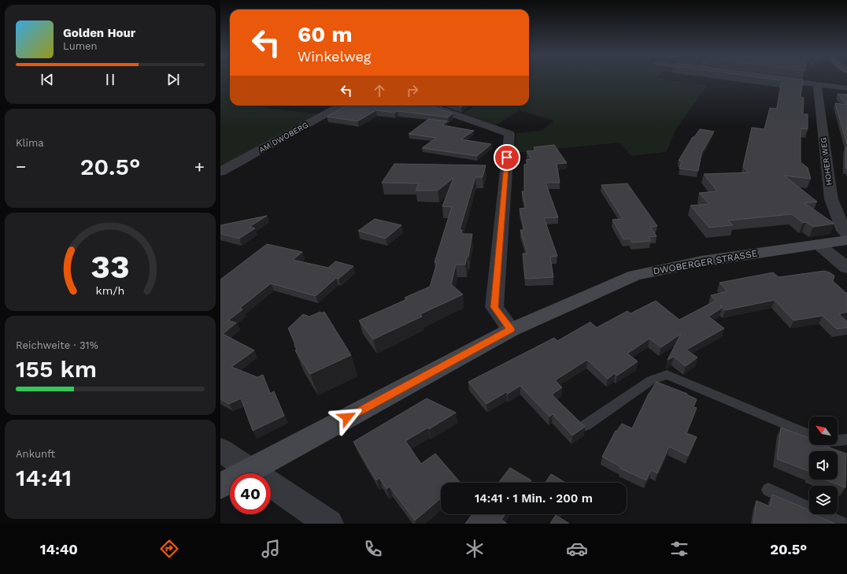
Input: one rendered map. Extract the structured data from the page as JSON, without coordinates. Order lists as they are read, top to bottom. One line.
{"streets":{"street":["AM DWOBERG","HOHER WEG","DWOBERGER STRASSE"]},"north":"top left","page":{"turn":["60 m","Winkelweg"],"song":["Golden Hour","Lumen"],"tile":["Klima",["Reichweite · 31%","155 km"],["Ankunft","14:41"]],"heat":["−","20.5°","+"],"limit":"40","trip":"14:41 · 1 Min. · 200 m","tabs":["14:40","20.5°"],"gauge":["33","km/h"]}}
